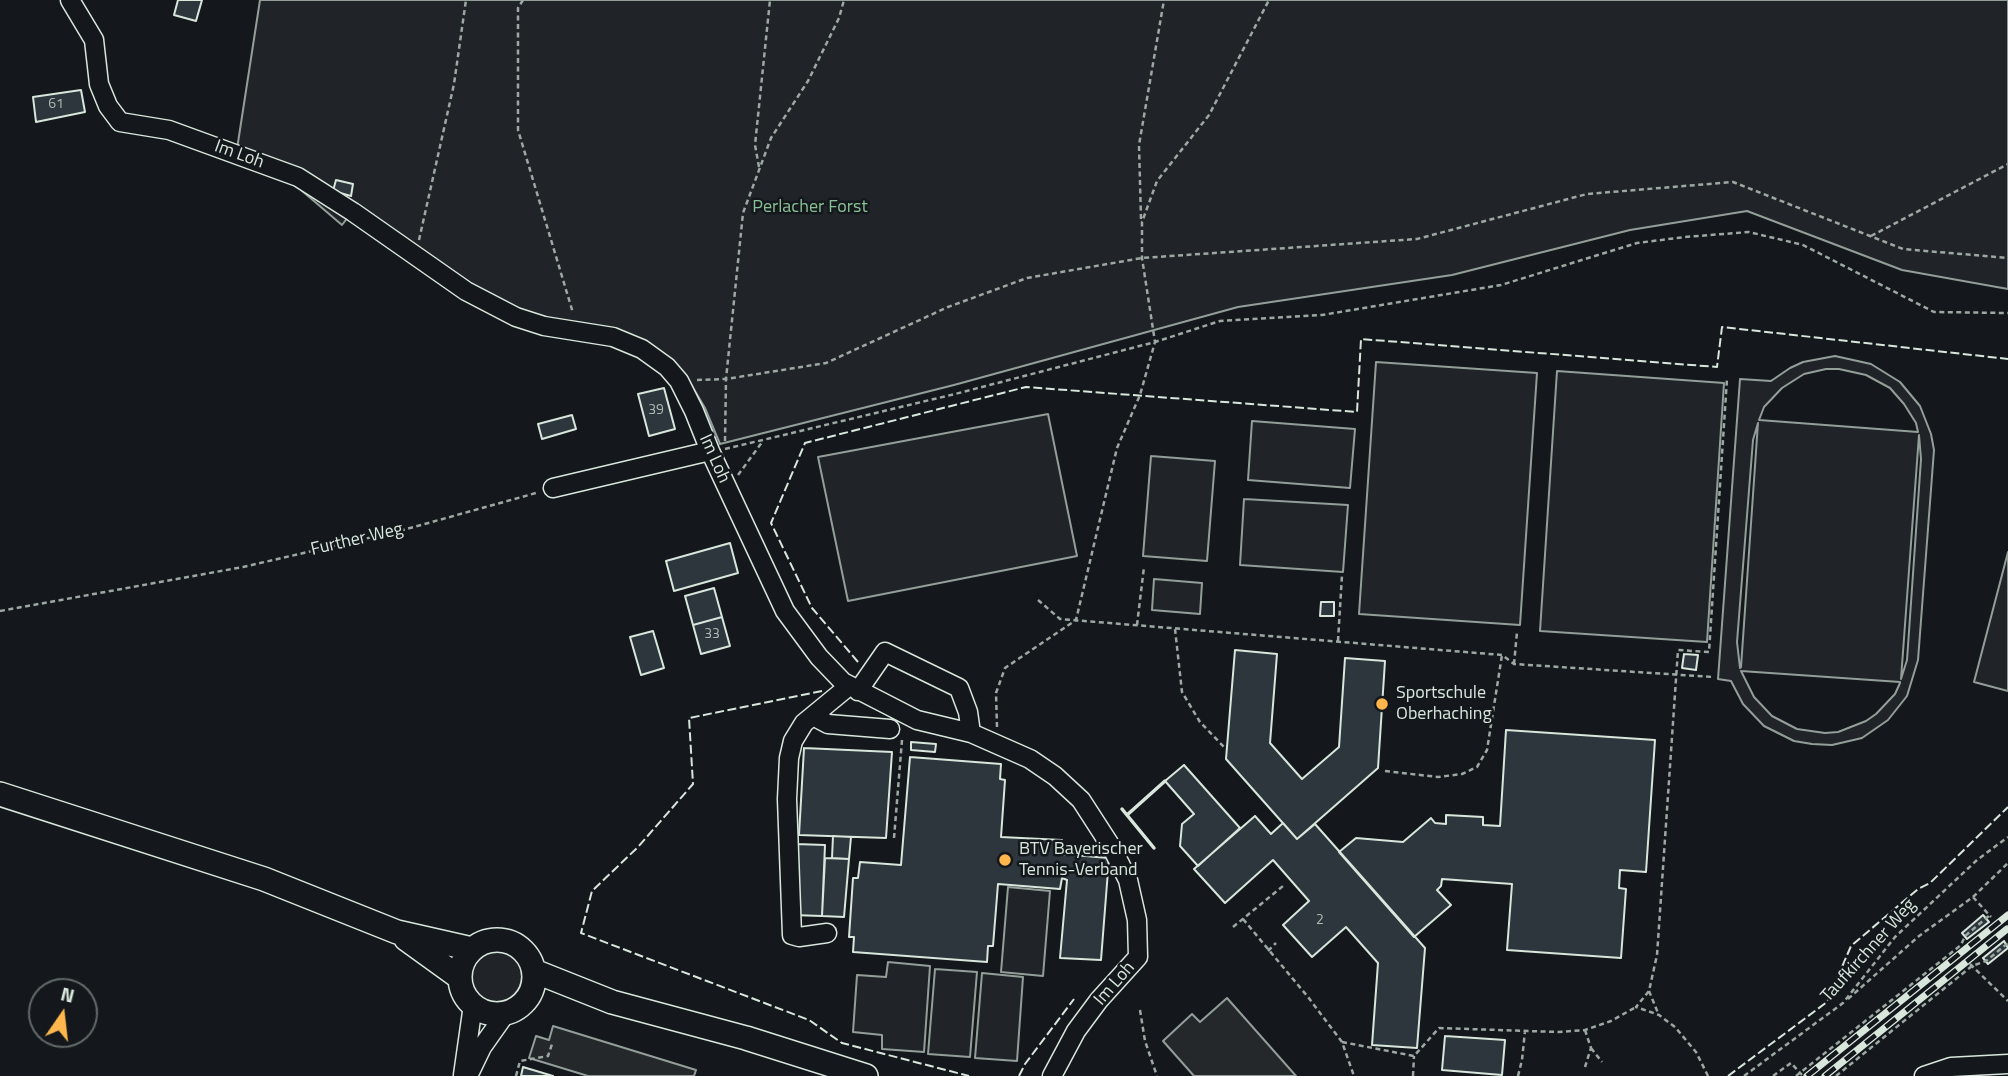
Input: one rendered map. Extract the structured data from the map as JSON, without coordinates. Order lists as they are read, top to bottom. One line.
{"streets":{"street":["Im Loh"],"path":["Further Weg","Taufkirchner Weg"]},"parks":["Perlacher Forst"],"places":["Sportschule Oberhaching","BTV Bayerischer Tennis-Verband"],"house_numbers":["61","39","33","2"],"north":"top"}
